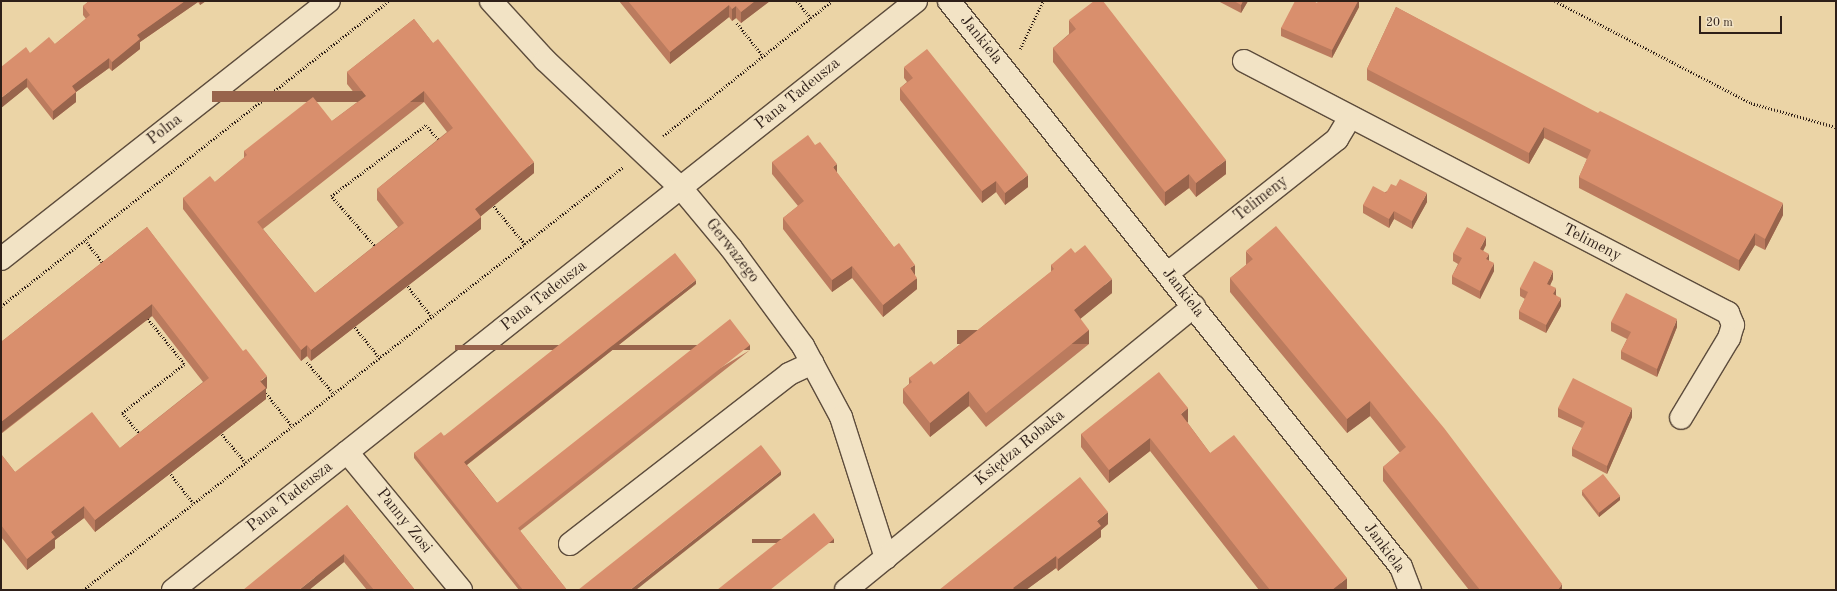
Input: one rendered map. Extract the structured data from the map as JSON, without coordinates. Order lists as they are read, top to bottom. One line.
{"streets":{"street":["Jankiela","Pana Tadeusza","Polna","Telimeny","Gerwazego","Księdza Robaka","Panny Zosi"]},"crossings":[["Jankiela","Telimeny"],["Jankiela","Księdza Robaka"],["Pana Tadeusza","Gerwazego"],["Pana Tadeusza","Panny Zosi"],["Gerwazego","Księdza Robaka"]],"scale_bar":"20 m"}
